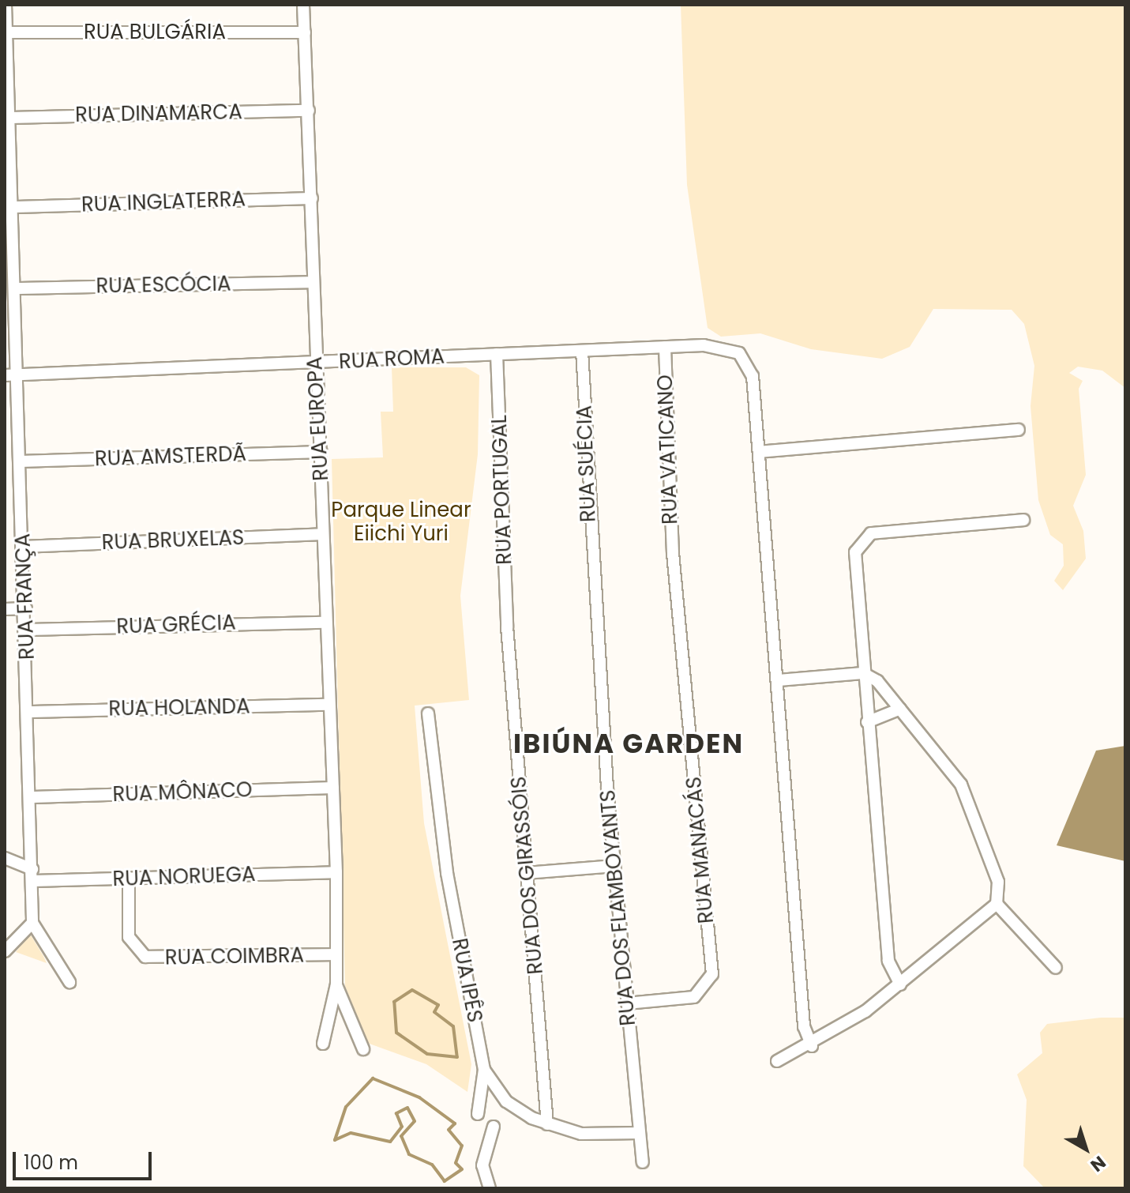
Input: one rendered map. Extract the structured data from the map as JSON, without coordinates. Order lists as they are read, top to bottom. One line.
{"streets":{"street":["RUA BULGÁRIA","RUA DINAMARCA","RUA INGLATERRA","RUA ESCÓCIA","RUA ROMA","RUA EUROPA","RUA VATICANO","RUA AMSTERDÃ","RUA SUÉCIA","RUA PORTUGAL","RUA BRUXELAS","RUA FRANÇA","RUA GRÉCIA","RUA HOLANDA","RUA MÔNACO","RUA MANACÁS","RUA DOS GIRASSÓIS","RUA NORUEGA","RUA DOS FLAMBOYANTS","RUA COIMBRA","RUA IPÊS"]},"crossings":[["RUA BULGÁRIA","RUA EUROPA"],["RUA BULGÁRIA","RUA FRANÇA"],["RUA DINAMARCA","RUA EUROPA"],["RUA DINAMARCA","RUA FRANÇA"],["RUA INGLATERRA","RUA EUROPA"],["RUA INGLATERRA","RUA FRANÇA"],["RUA ESCÓCIA","RUA EUROPA"],["RUA ESCÓCIA","RUA FRANÇA"],["RUA ROMA","RUA EUROPA"],["RUA ROMA","RUA VATICANO"],["RUA ROMA","RUA SUÉCIA"],["RUA ROMA","RUA PORTUGAL"],["RUA ROMA","RUA FRANÇA"],["RUA EUROPA","RUA AMSTERDÃ"],["RUA EUROPA","RUA BRUXELAS"],["RUA EUROPA","RUA GRÉCIA"],["RUA EUROPA","RUA HOLANDA"],["RUA EUROPA","RUA MÔNACO"],["RUA EUROPA","RUA NORUEGA"],["RUA EUROPA","RUA COIMBRA"],["RUA VATICANO","RUA MANACÁS"],["RUA AMSTERDÃ","RUA FRANÇA"],["RUA SUÉCIA","RUA DOS FLAMBOYANTS"],["RUA PORTUGAL","RUA DOS GIRASSÓIS"],["RUA BRUXELAS","RUA FRANÇA"],["RUA FRANÇA","RUA GRÉCIA"],["RUA FRANÇA","RUA HOLANDA"],["RUA FRANÇA","RUA MÔNACO"],["RUA FRANÇA","RUA NORUEGA"],["RUA MANACÁS","RUA DOS FLAMBOYANTS"],["RUA DOS GIRASSÓIS","RUA IPÊS"],["RUA NORUEGA","RUA COIMBRA"],["RUA DOS FLAMBOYANTS","RUA IPÊS"]],"districts":["IBIÚNA GARDEN"],"parks":["Parque Linear Eiichi Yuri"],"scale_bar":"100 m","north":"bottom right"}
